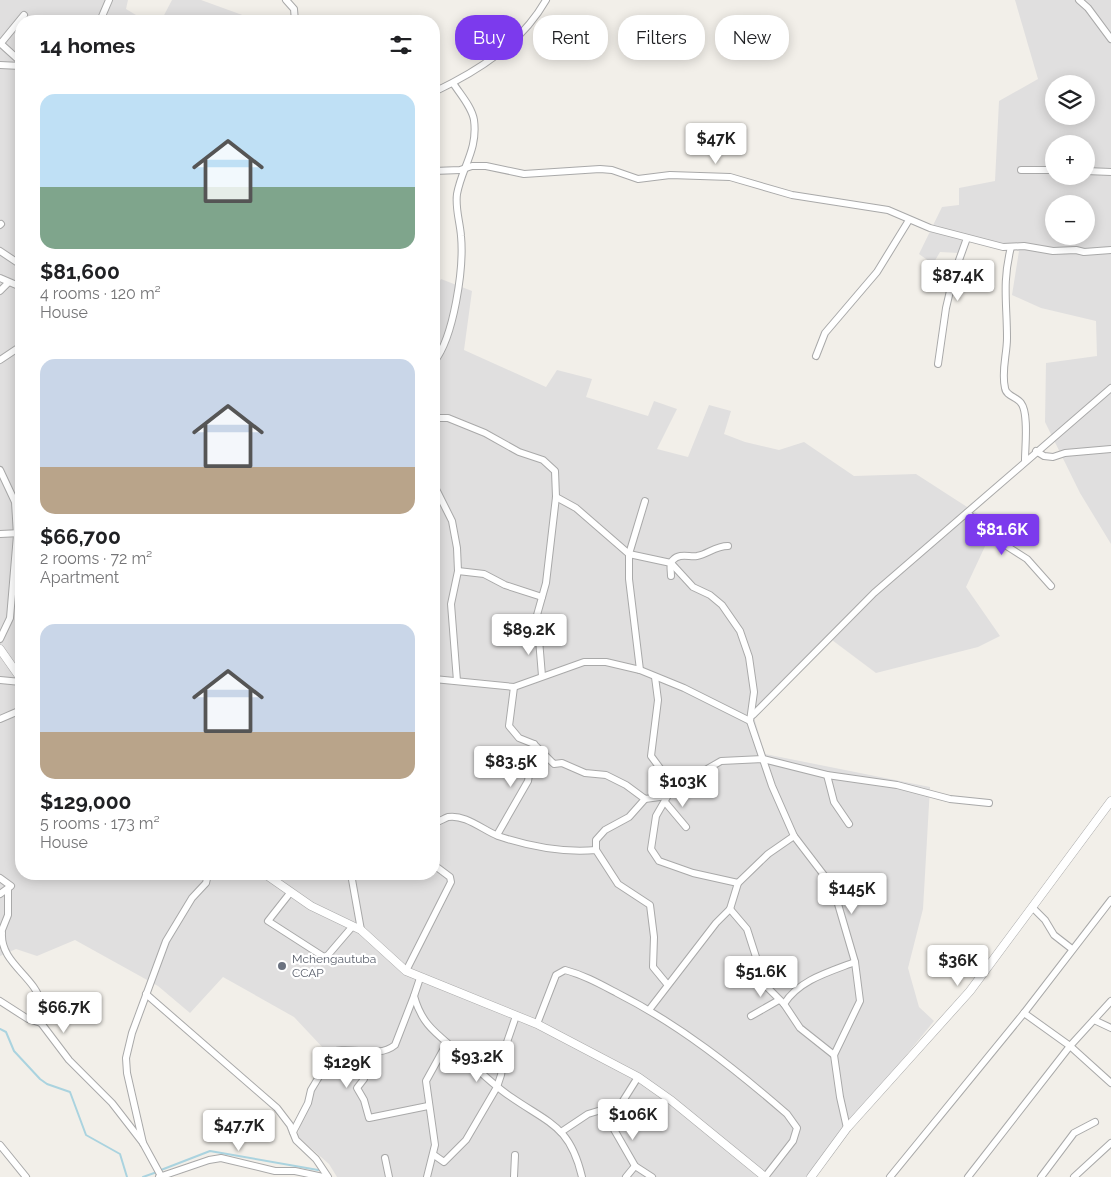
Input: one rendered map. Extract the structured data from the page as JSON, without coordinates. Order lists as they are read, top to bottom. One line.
{"places":["Mchengautuba CCAP"],"page":{"chip":["Buy","Rent","Filters","New"],"heading":"14 homes","map_buttons":["+","−"],"list":[{"name":"$81,600","note":"4 rooms · 120 m² · House"},{"name":"$66,700","note":"2 rooms · 72 m² · Apartment"},{"name":"$129,000","note":"5 rooms · 173 m² · House"}],"price":["$47K","$87.4K","$81.6K","$89.2K","$83.5K","$103K","$145K","$36K","$51.6K","$66.7K","$93.2K","$129K","$106K","$47.7K"]}}
